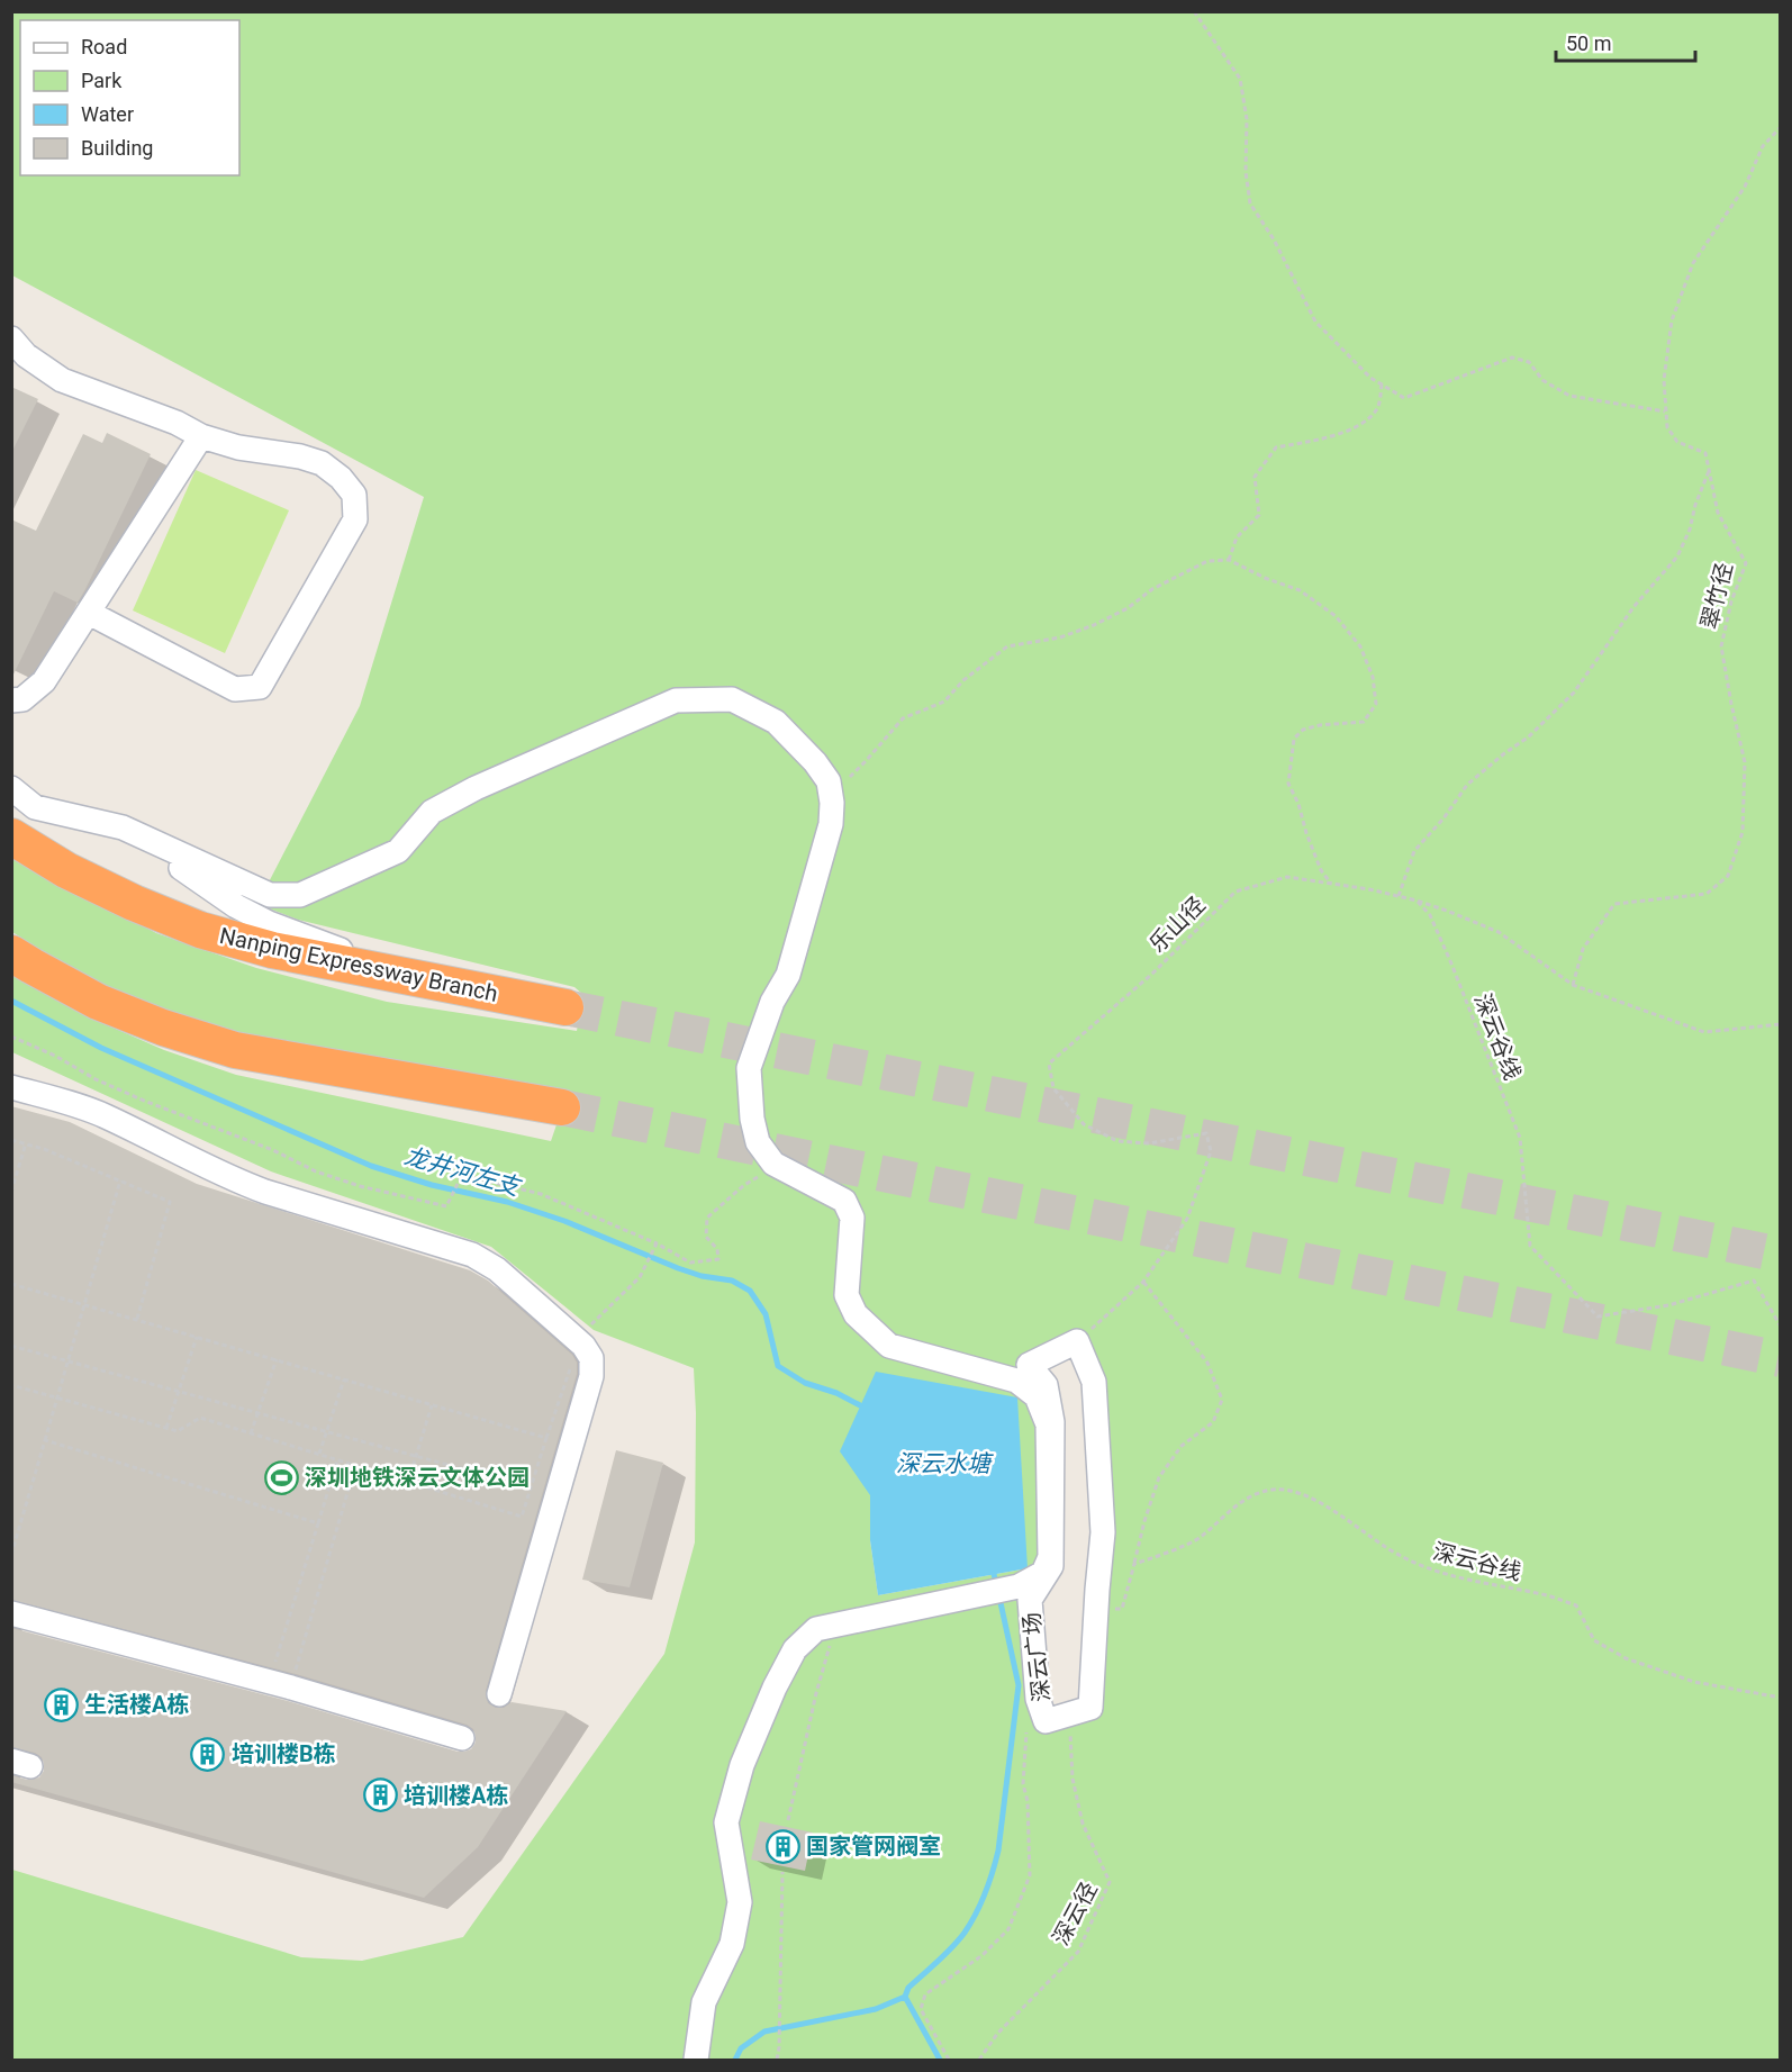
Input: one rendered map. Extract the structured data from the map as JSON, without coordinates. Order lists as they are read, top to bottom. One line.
{"streets":{"highway":["Nanping Expressway Branch"],"street":["深云广场"],"path":["翠竹径","乐山径","深云谷线","深云径"]},"crossings":[["翠竹径","乐山径"],["乐山径","深云谷线"],["乐山径","深云广场"],["深云广场","深云径"]],"water":["龙井河左支","深云水塘"],"places":{"sports":["深圳地铁深云文体公园"],"building":["生活楼A栋","培训楼B栋","培训楼A栋","国家管网阀室"]},"legend":["Road","Park","Water","Building"],"scale_bar":"50 m"}
